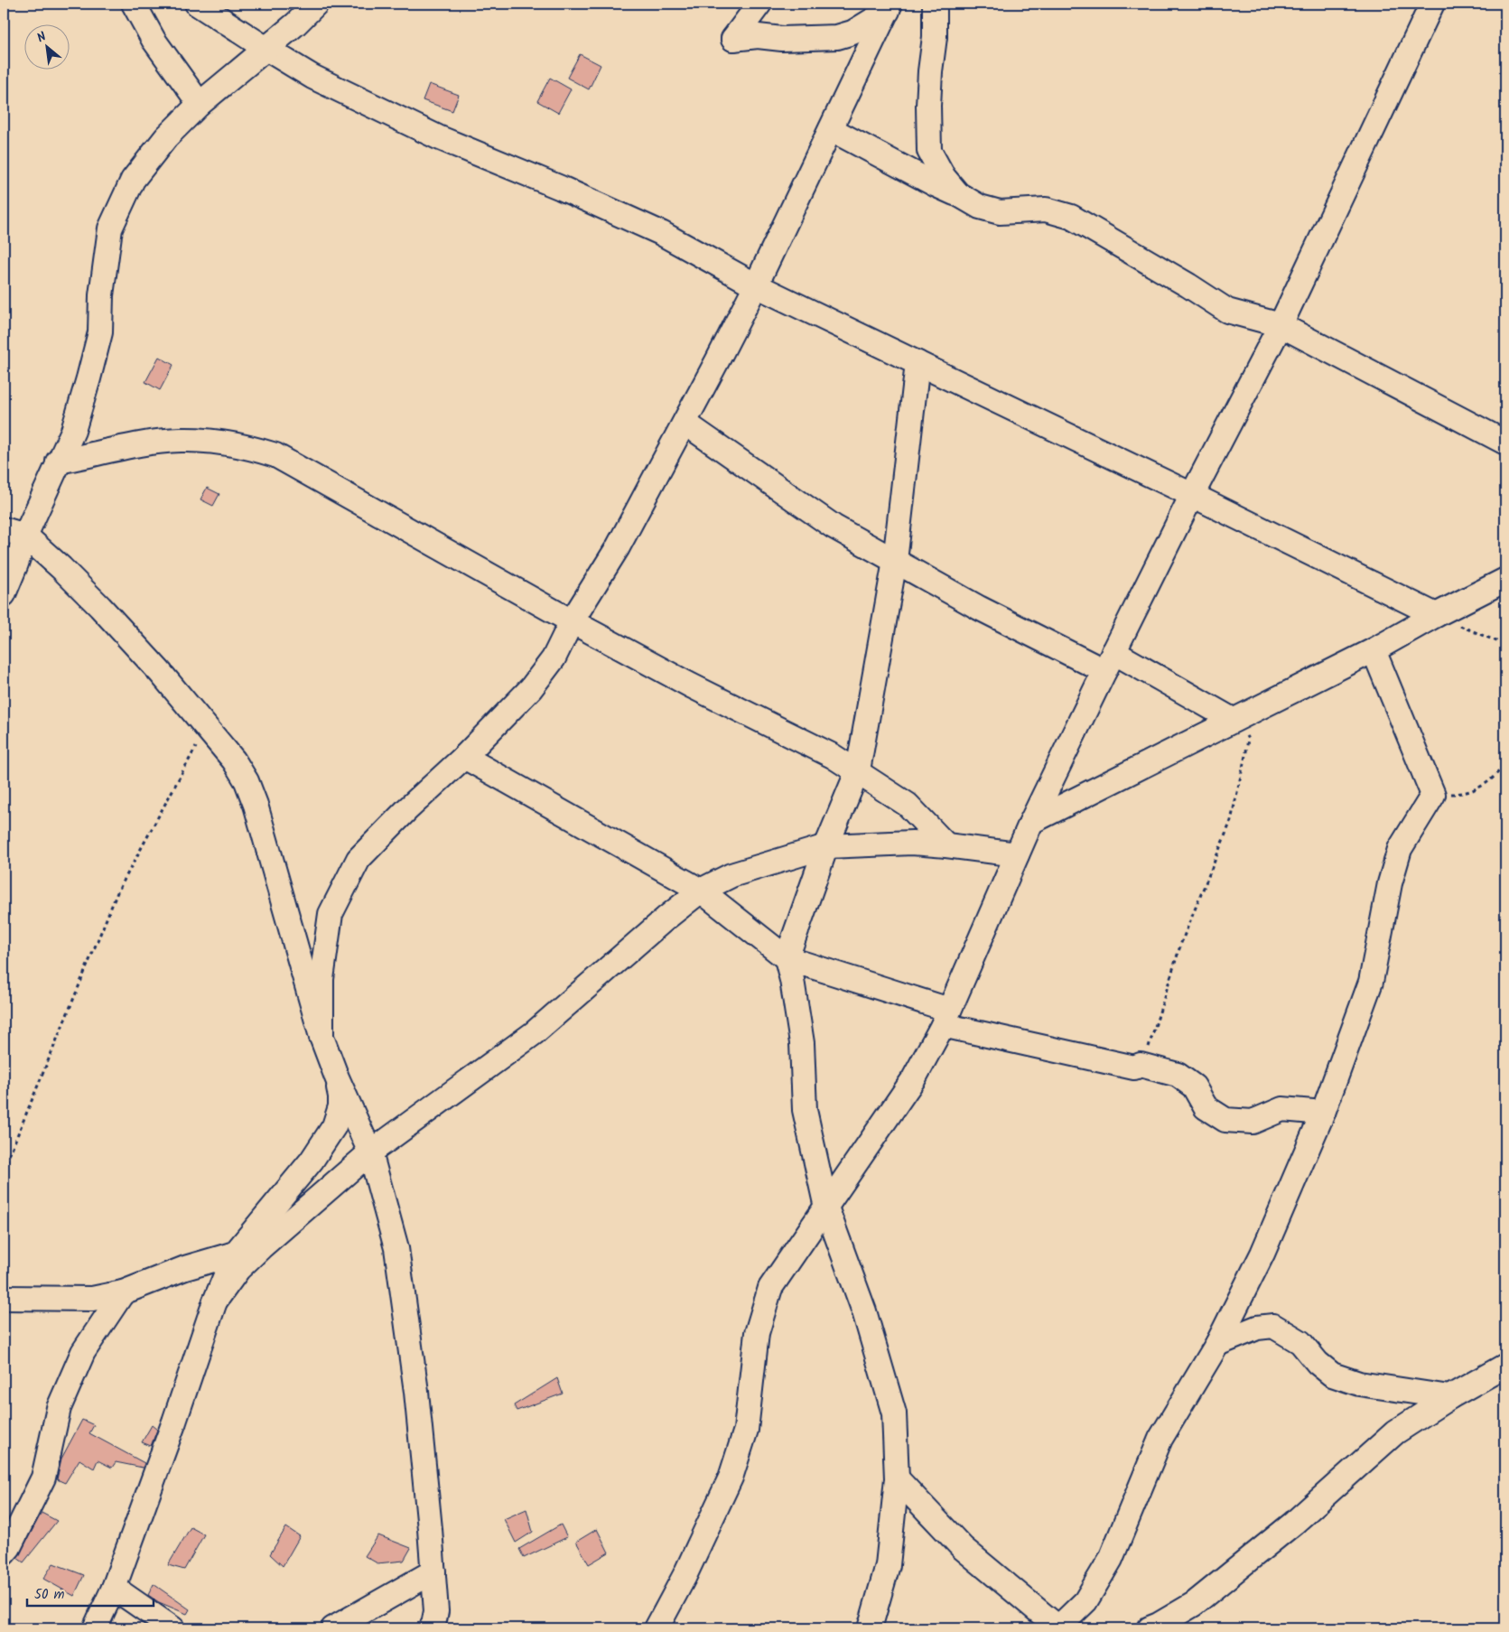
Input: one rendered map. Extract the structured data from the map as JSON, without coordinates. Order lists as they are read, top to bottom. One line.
{"scale_bar":"50 m","north":"top left"}
